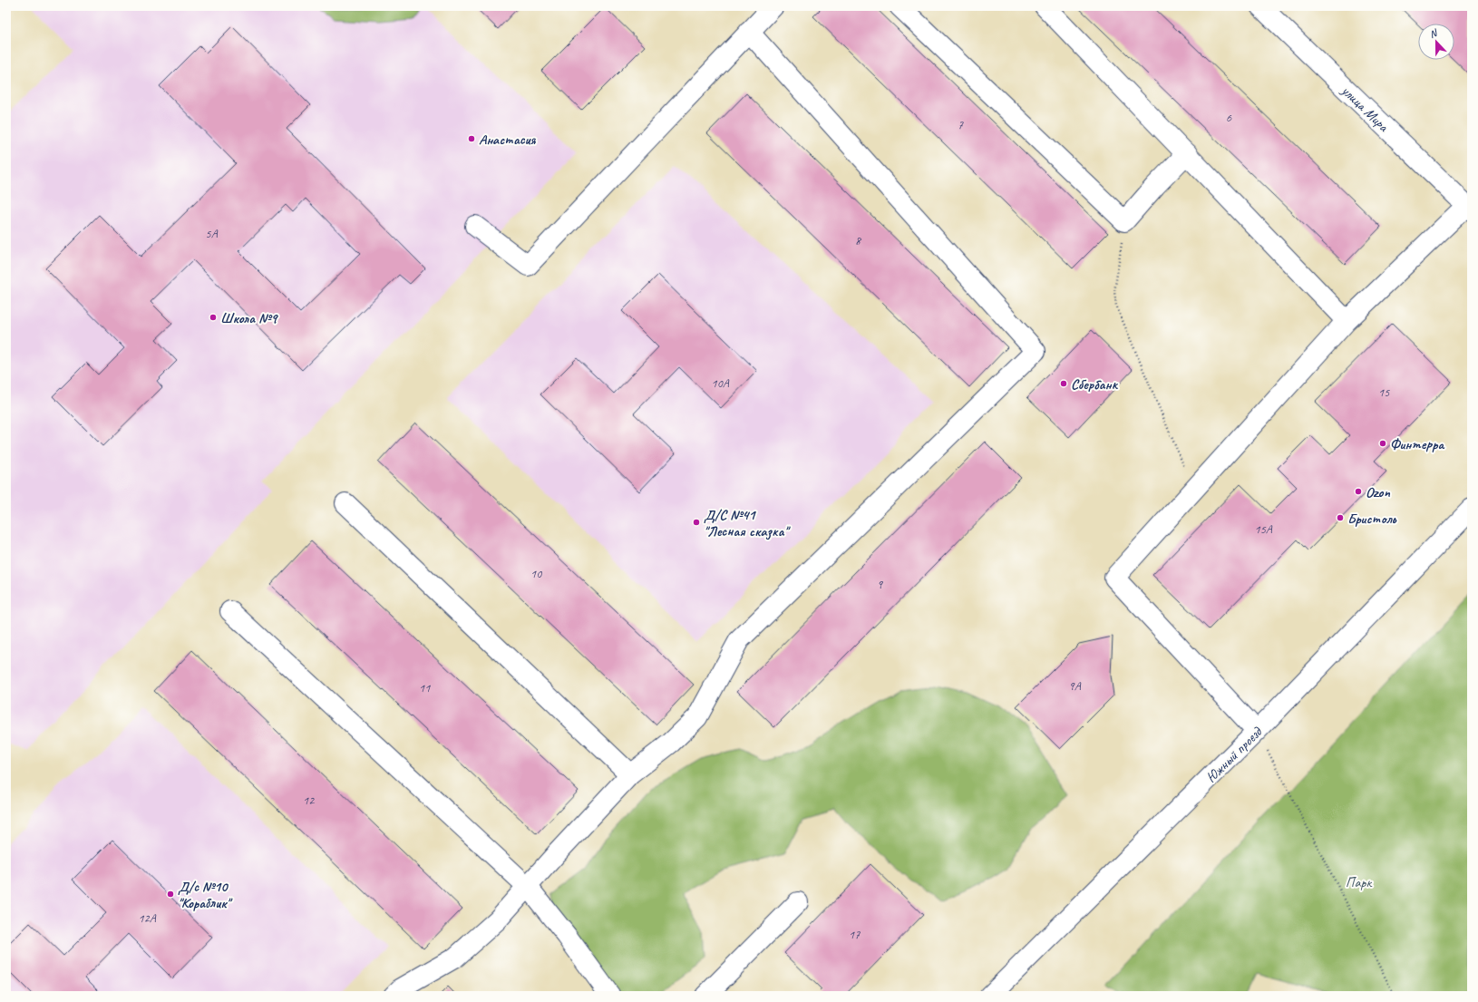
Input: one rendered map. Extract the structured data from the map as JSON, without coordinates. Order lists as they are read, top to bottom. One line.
{"streets":{"street":["улица Мира","Южный проезд"]},"parks":["Парк"],"places":["Анастасия","Школа №9","Сбербанк","Финтерра","Ozon","Бристоль","Д/С №41 \"Лесная сказка\"","Д/с №10 \"Кораблик\""],"house_numbers":["6","7","5А","8","10А","15","15А","10","9","9А","11","12","12А","17"],"north":"top"}
